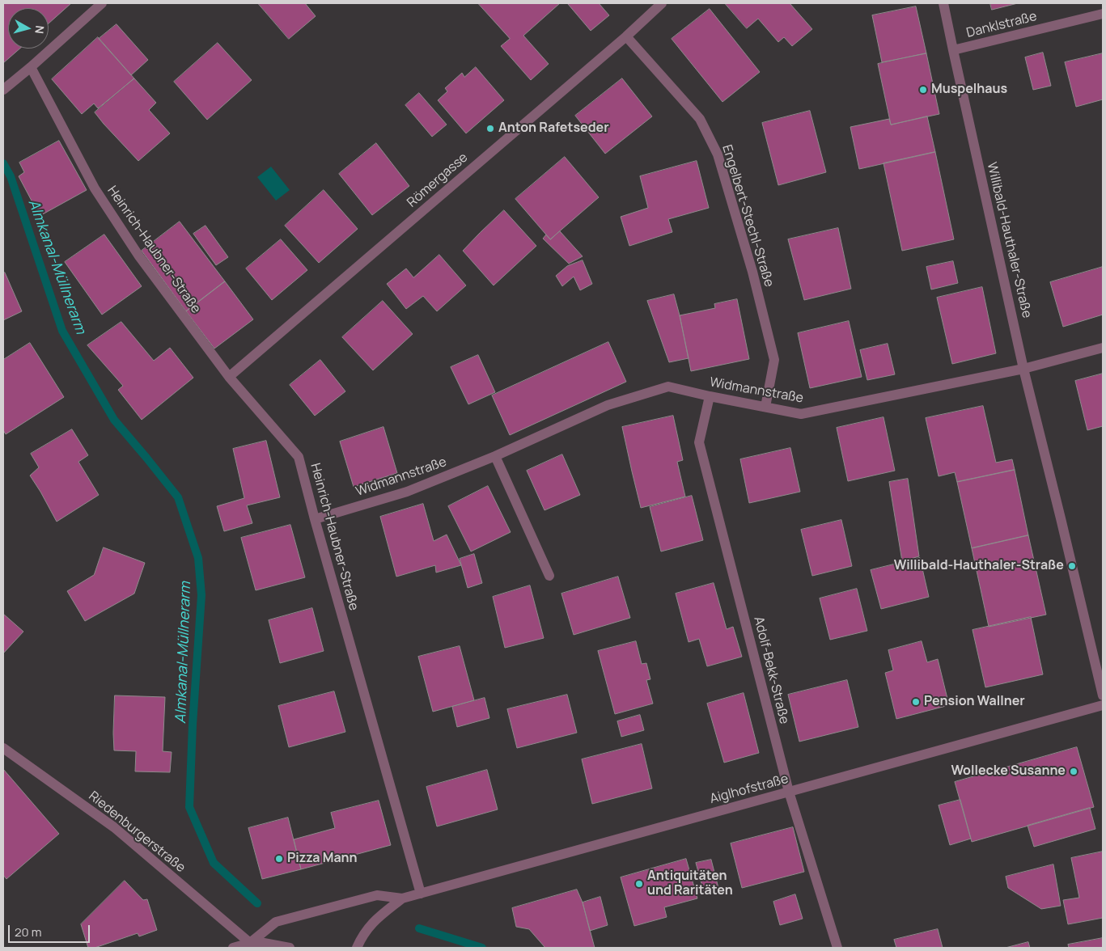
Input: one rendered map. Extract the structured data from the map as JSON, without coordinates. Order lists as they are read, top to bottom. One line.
{"streets":{"street":["Danklstraße","Römergasse","Engelbert-Stechl-Straße","Willibald-Hauthaler-Straße","Heinrich-Haubner-Straße","Widmannstraße","Adolf-Bekk-Straße","Aiglhofstraße","Riedenburgerstraße"]},"crossings":[["Danklstraße","Willibald-Hauthaler-Straße"],["Römergasse","Engelbert-Stechl-Straße"],["Römergasse","Heinrich-Haubner-Straße"],["Engelbert-Stechl-Straße","Widmannstraße"],["Willibald-Hauthaler-Straße","Widmannstraße"],["Heinrich-Haubner-Straße","Widmannstraße"],["Heinrich-Haubner-Straße","Aiglhofstraße"],["Widmannstraße","Adolf-Bekk-Straße"],["Adolf-Bekk-Straße","Aiglhofstraße"]],"water":["Almkanal-Müllnerarm"],"places":["Muspelhaus","Anton Rafetseder","Willibald-Hauthaler-Straße","Pension Wallner","Wollecke Susanne","Pizza Mann","Antiquitäten und Raritäten"],"scale_bar":"20 m","north":"right"}
